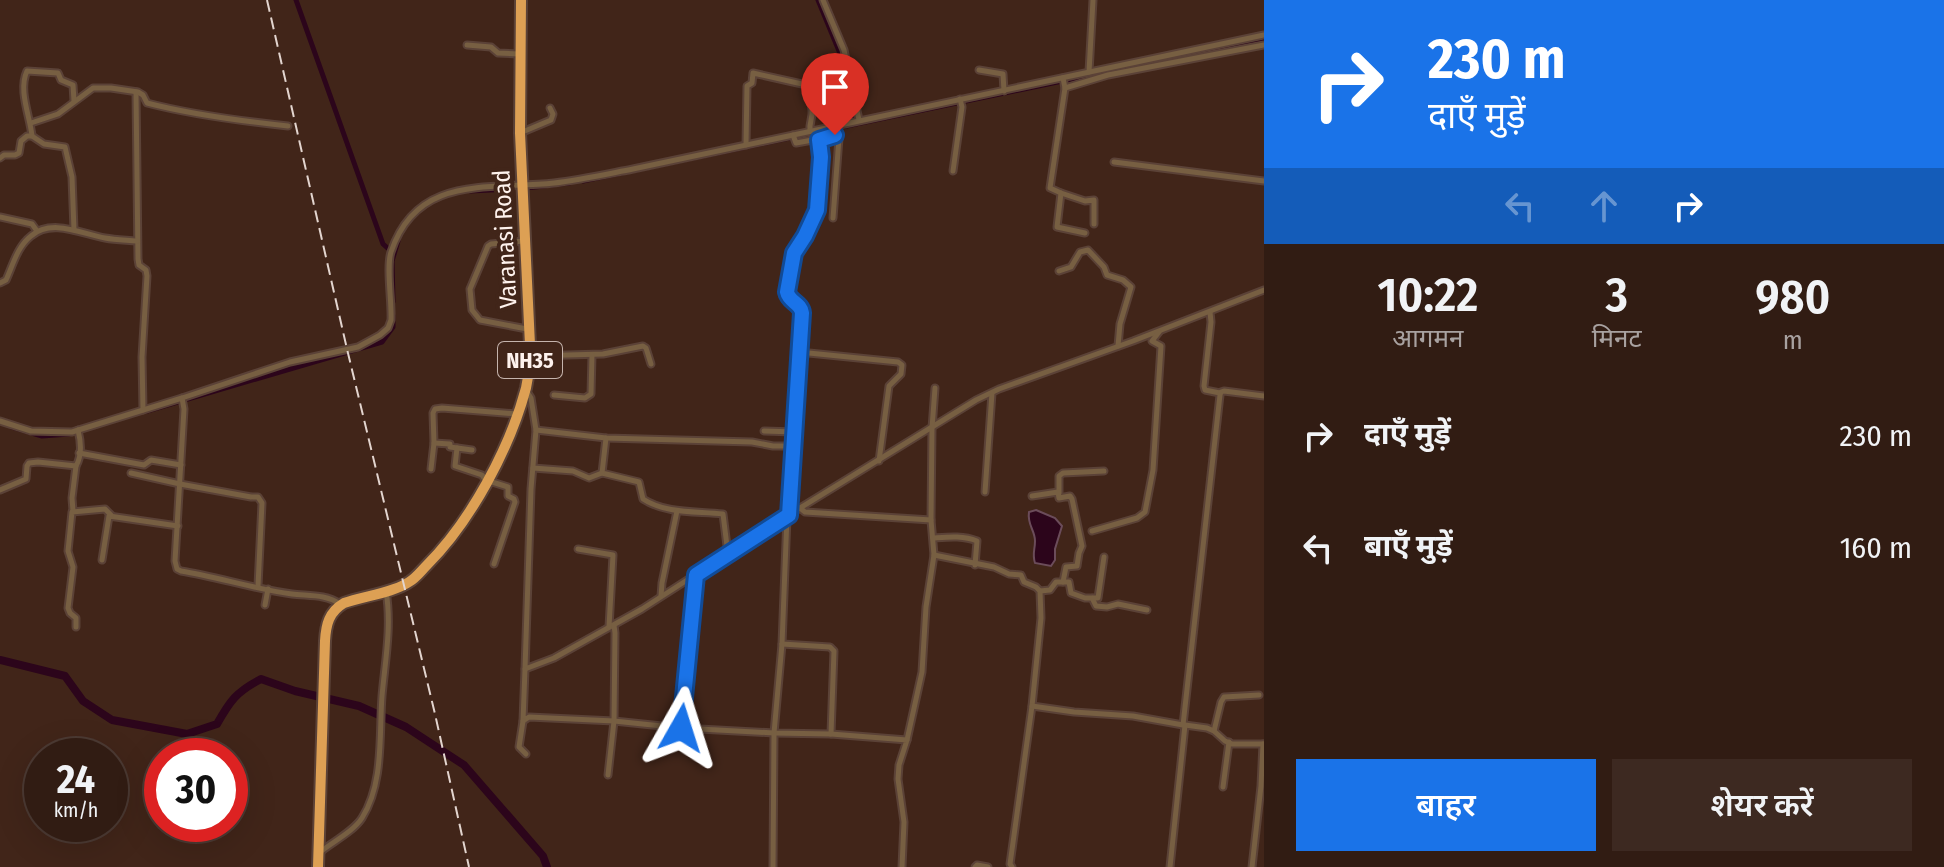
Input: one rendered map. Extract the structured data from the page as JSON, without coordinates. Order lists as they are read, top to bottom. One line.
{"streets":{"highway":["Varanasi Road","NH35"]},"crossings":[["Varanasi Road","NH35"]],"page":{"turn":["230 m","दाएँ मुड़ें"],"eta":["10:22","आगमन","3","मिनट","980","m"],"list":[{"name":"दाएँ मुड़ें","value":"230 m"},{"name":"बाएँ मुड़ें","value":"160 m"}],"speed":"24 km/h","limit":"30","buttons":["बाहर","शेयर करें"]}}
